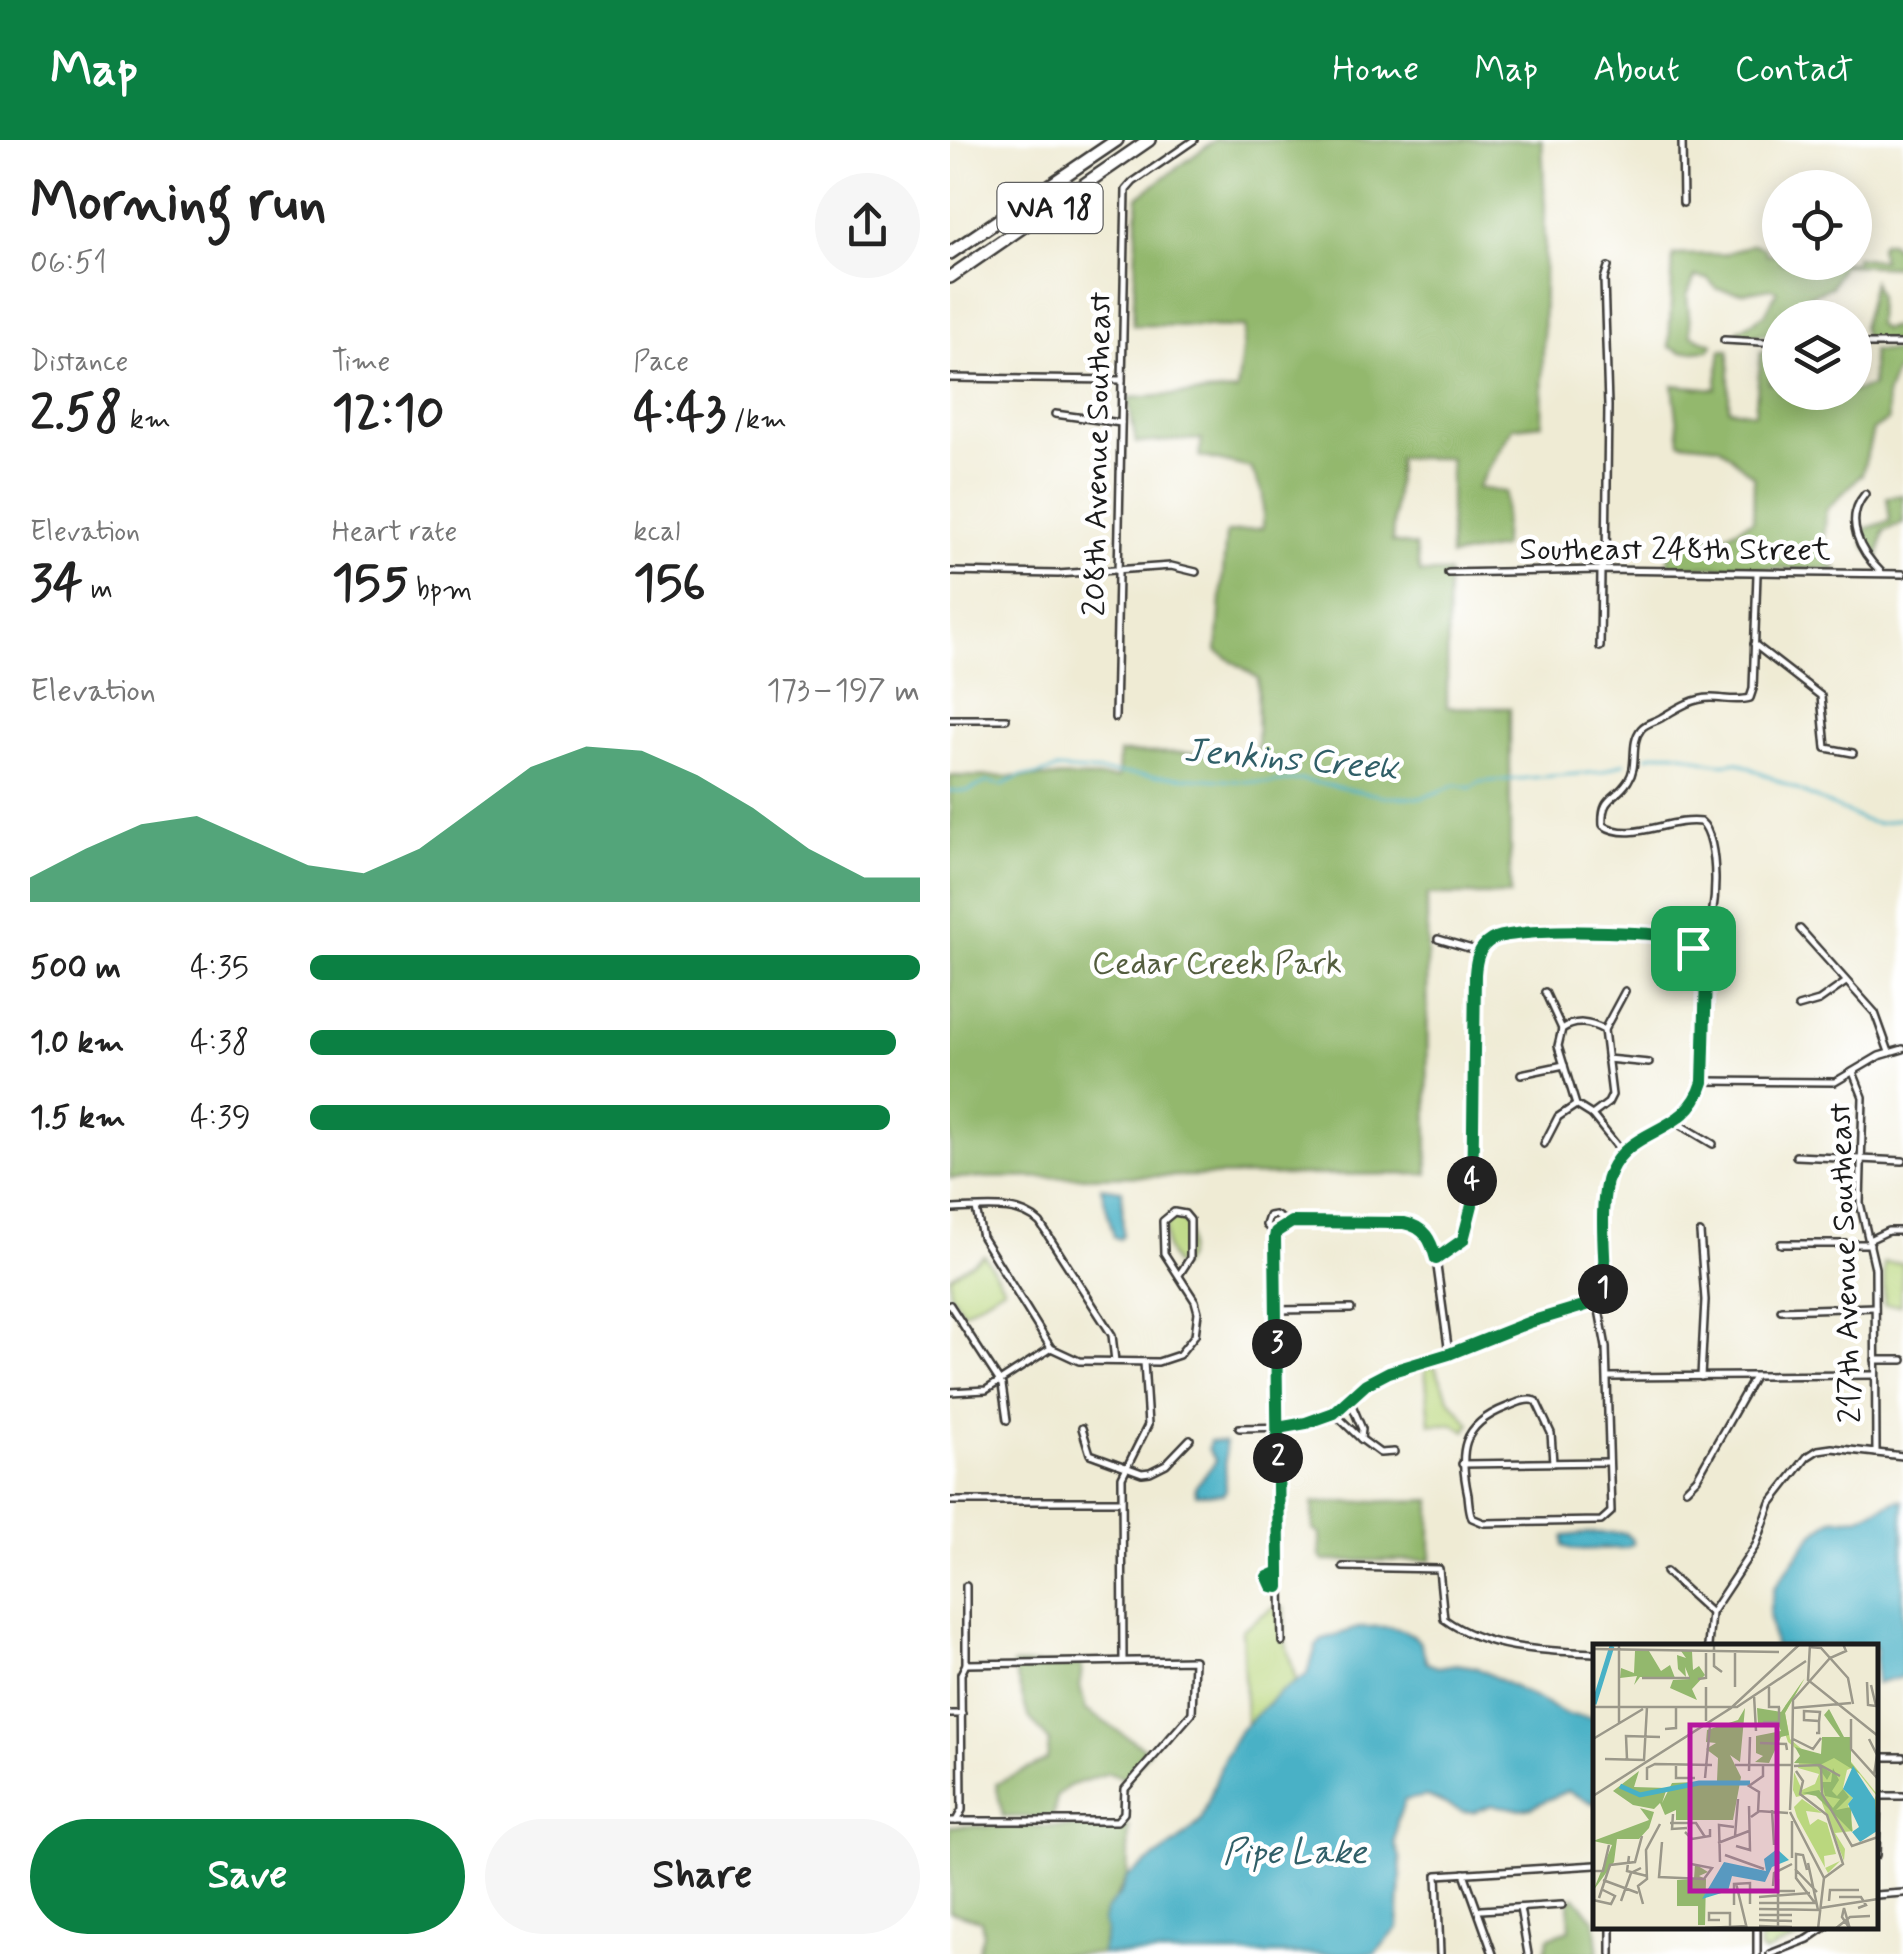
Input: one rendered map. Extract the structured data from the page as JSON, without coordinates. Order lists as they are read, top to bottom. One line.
{"streets":{"highway":["WA 18"],"street":["208th Avenue Southeast","Southeast 248th Street","217th Avenue Southeast"]},"water":["Jenkins Creek","Pipe Lake"],"parks":["Cedar Creek Park"],"page":{"header":"Map","nav":["Home","Map","About","Contact"],"heading":["Morning run","06:51"],"stats":[["Distance","2.58 km"],["Time","12:10"],["Pace","4:43 /km"],["Elevation","34 m"],["Heart rate","155 bpm"],["kcal","156"]],"chart":["Elevation","173–197 m"],"list":[{"name":"500 m","note":"4:35"},{"name":"1.0 km","note":"4:38"},{"name":"1.5 km","note":"4:39"}],"pins":["4","1","3","2"],"buttons":["Save","Share"]}}
